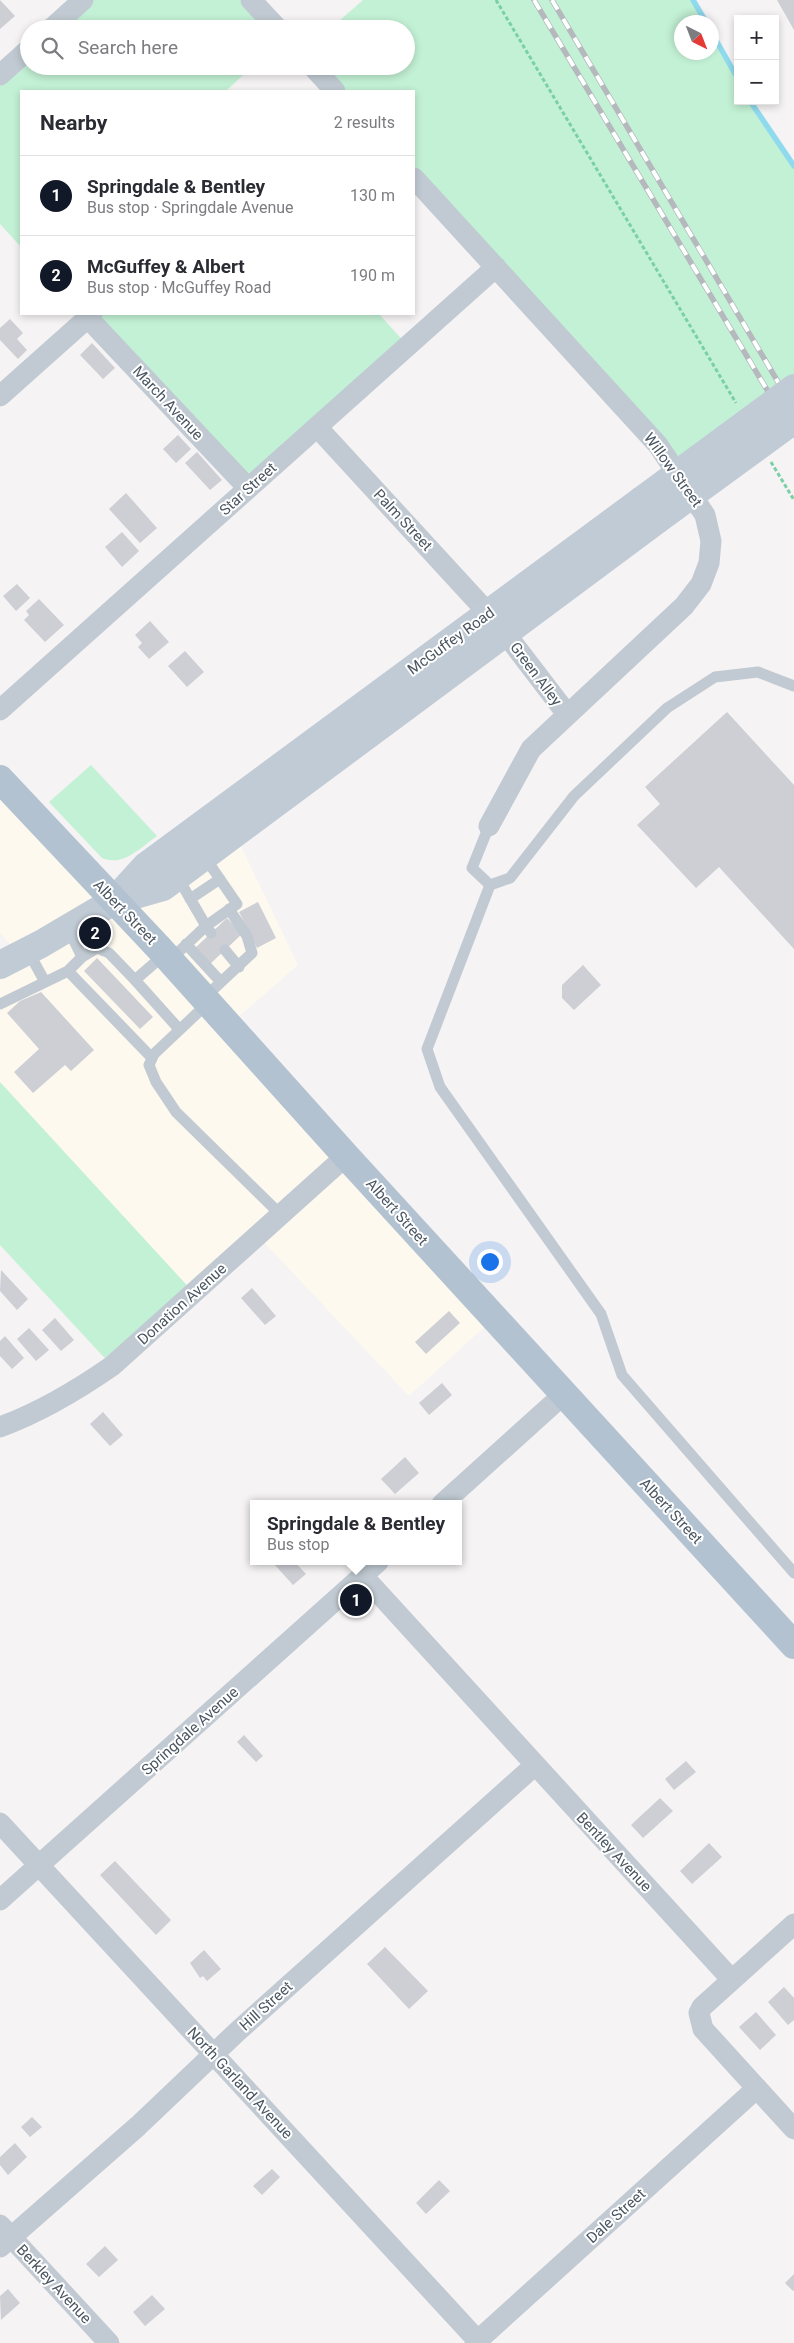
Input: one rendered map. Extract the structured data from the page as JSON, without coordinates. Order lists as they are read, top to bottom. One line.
{"streets":{"main road":["McGuffey Road","Albert Street"],"street":["March Avenue","Willow Street","Star Street","Palm Street","Green Alley","Donation Avenue","Springdale Avenue","Bentley Avenue","Hill Street","North Garland Avenue","Dale Street","Berkley Avenue"]},"crossings":[["March Avenue","Star Street"],["Willow Street","Star Street"],["Willow Street","Green Alley"],["Star Street","Palm Street"],["Palm Street","McGuffey Road"],["Palm Street","Green Alley"],["McGuffey Road","Green Alley"],["McGuffey Road","Albert Street"],["Albert Street","Donation Avenue"],["Springdale Avenue","Bentley Avenue"],["Springdale Avenue","North Garland Avenue"],["Bentley Avenue","Hill Street"],["Hill Street","North Garland Avenue"],["Hill Street","Berkley Avenue"],["North Garland Avenue","Dale Street"]],"north":"bottom right","page":{"map_buttons":["+","−"],"search":"Search here","heading":["Nearby","2 results"],"list":[{"mark":"1","name":"Springdale & Bentley","note":"Bus stop · Springdale Avenue","value":"130 m"},{"mark":"2","name":"McGuffey & Albert","note":"Bus stop · McGuffey Road","value":"190 m"}],"pins":["2","1"],"popup":["Springdale & Bentley","Bus stop"]}}
